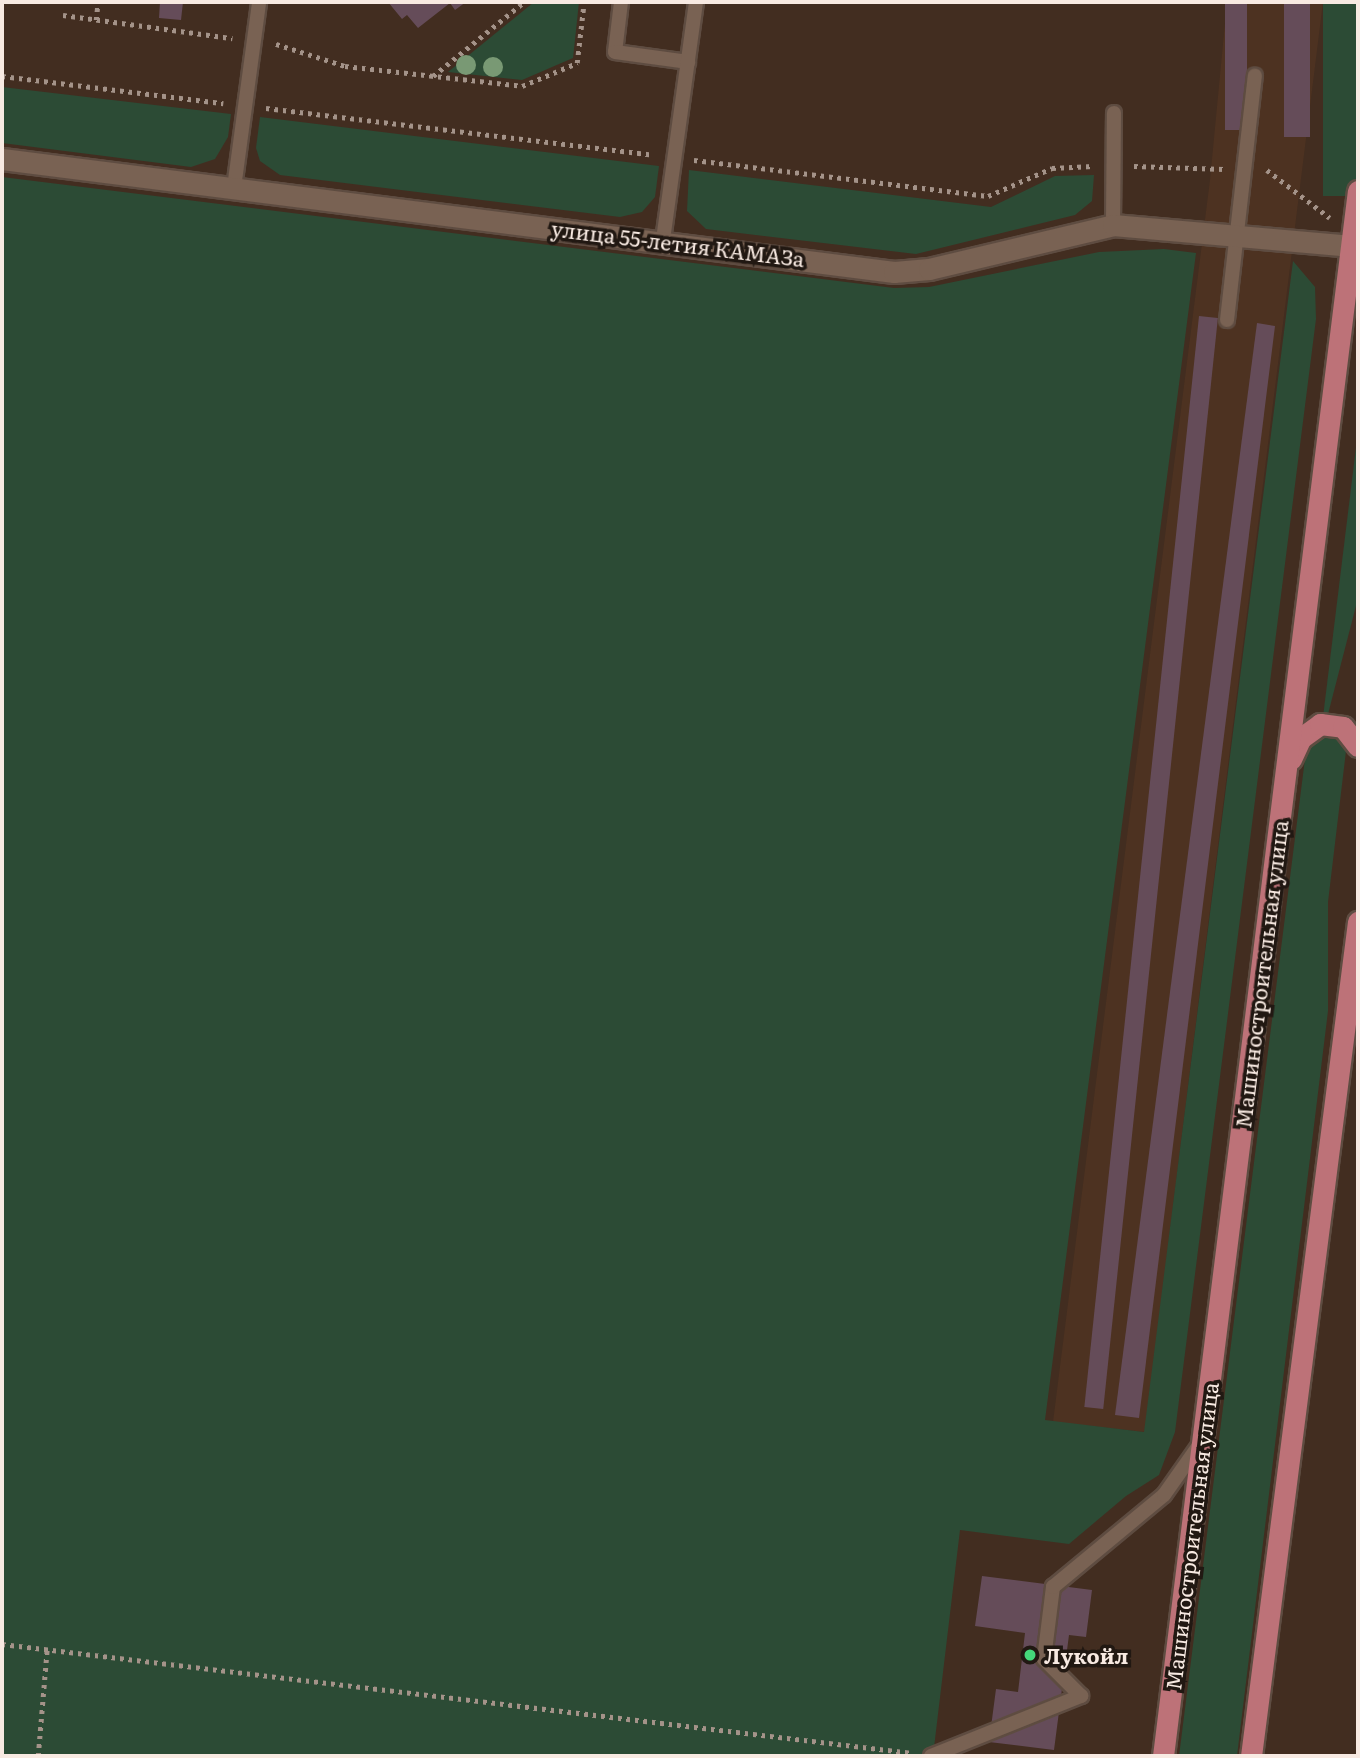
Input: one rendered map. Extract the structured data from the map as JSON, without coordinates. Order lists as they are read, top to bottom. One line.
{"streets":{"main road":["Машиностроительная улица"],"street":["улица 55-летия КАМАЗа"]},"crossings":[["улица 55-летия КАМАЗа","Машиностроительная улица"]],"places":["Лукойл"]}
